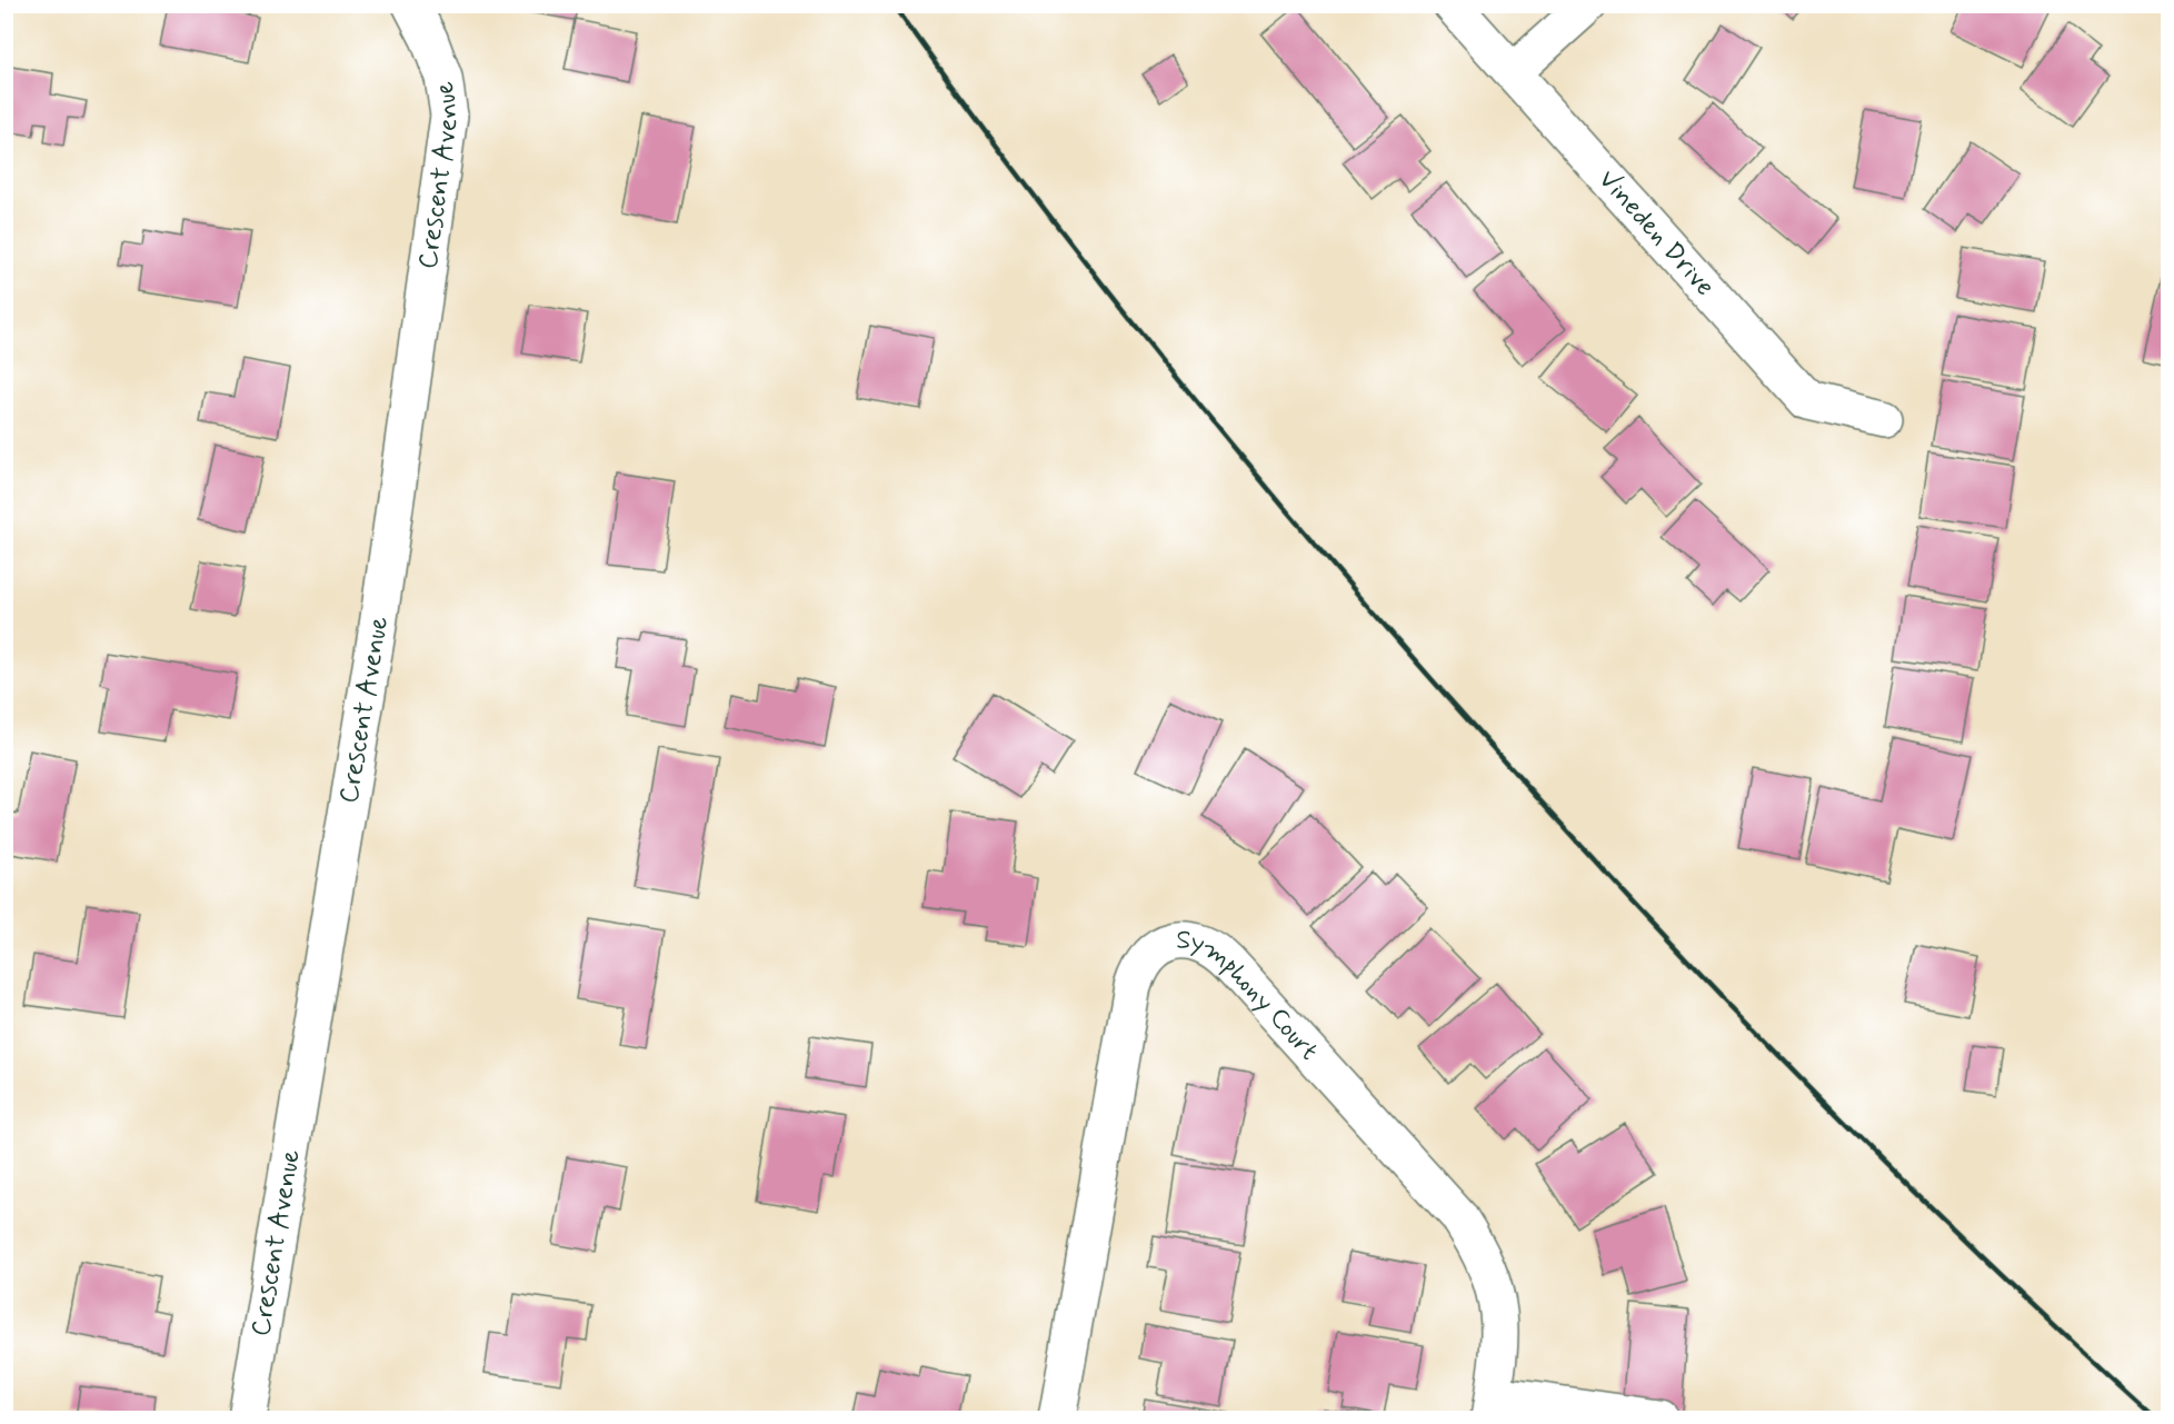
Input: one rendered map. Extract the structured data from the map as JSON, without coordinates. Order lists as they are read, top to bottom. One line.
{"streets":{"street":["Crescent Avenue","Vineden Drive","Symphony Court"]}}
